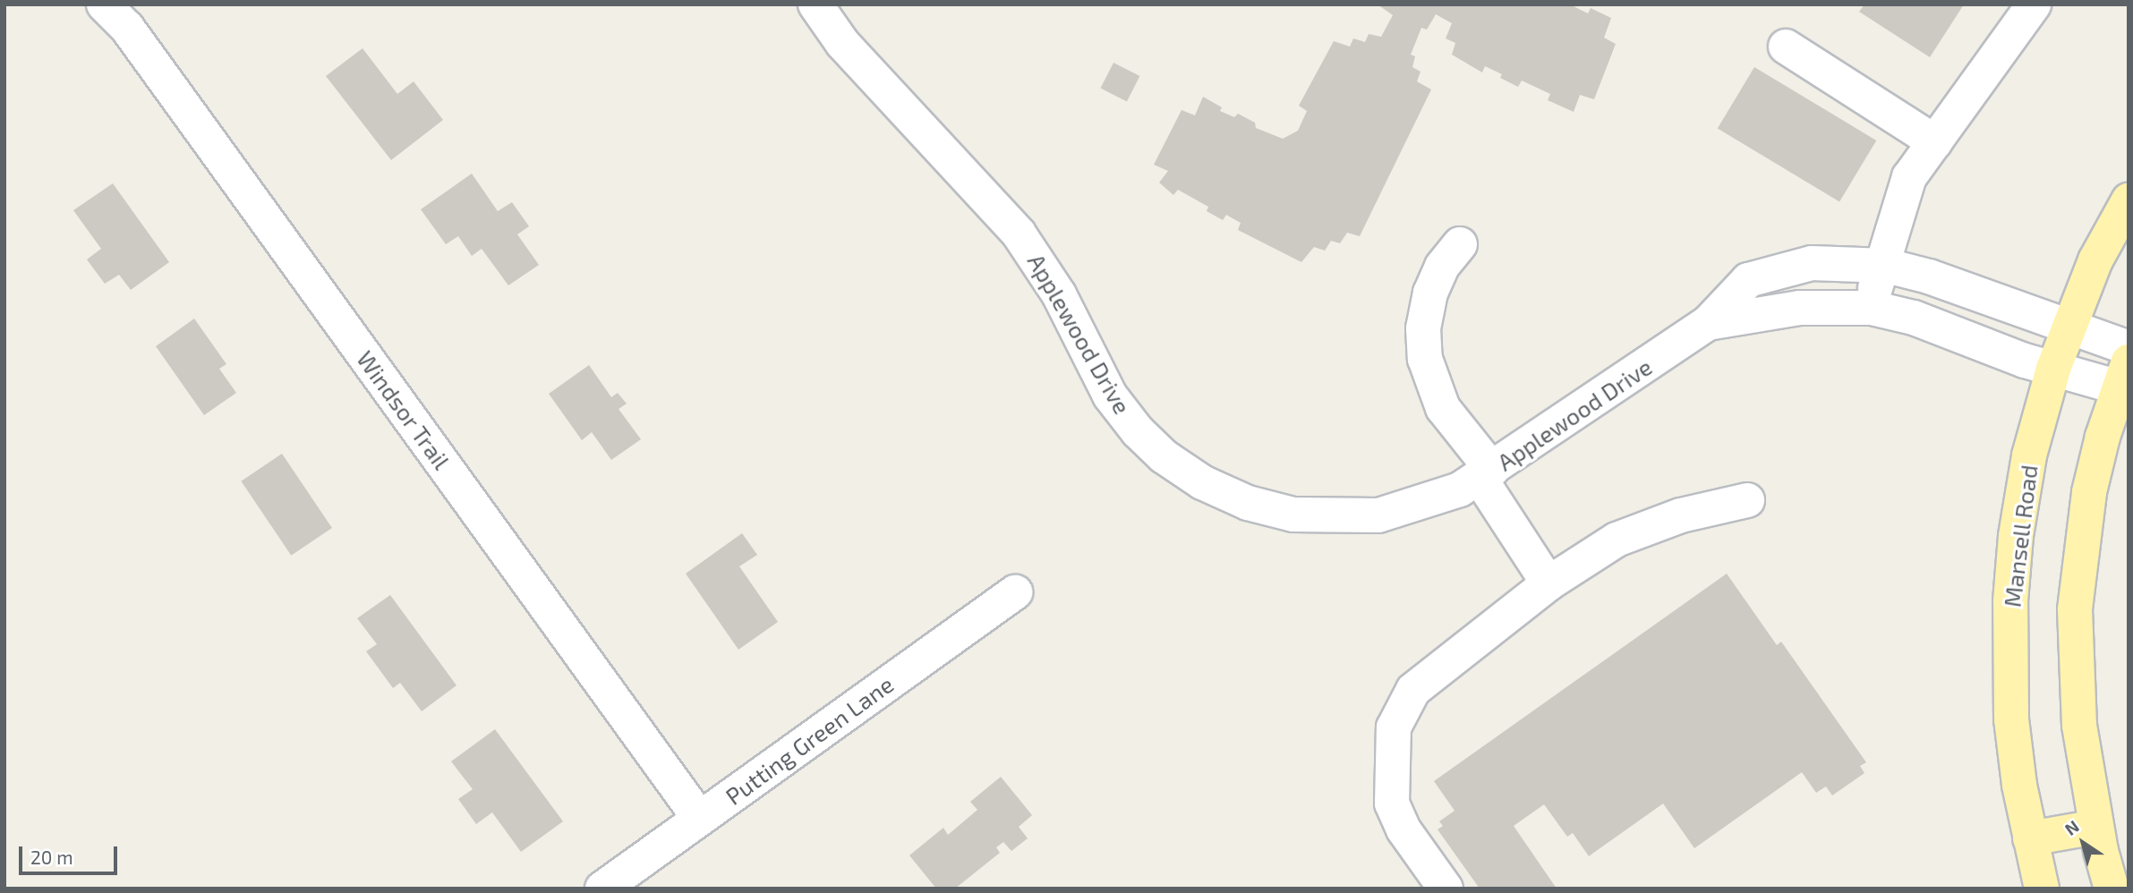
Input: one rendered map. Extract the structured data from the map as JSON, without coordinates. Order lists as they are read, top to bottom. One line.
{"streets":{"main road":["Mansell Road"],"street":["Applewood Drive","Windsor Trail","Putting Green Lane"]},"crossings":[["Applewood Drive","Mansell Road"],["Windsor Trail","Putting Green Lane"]],"scale_bar":"20 m","north":"top left"}
